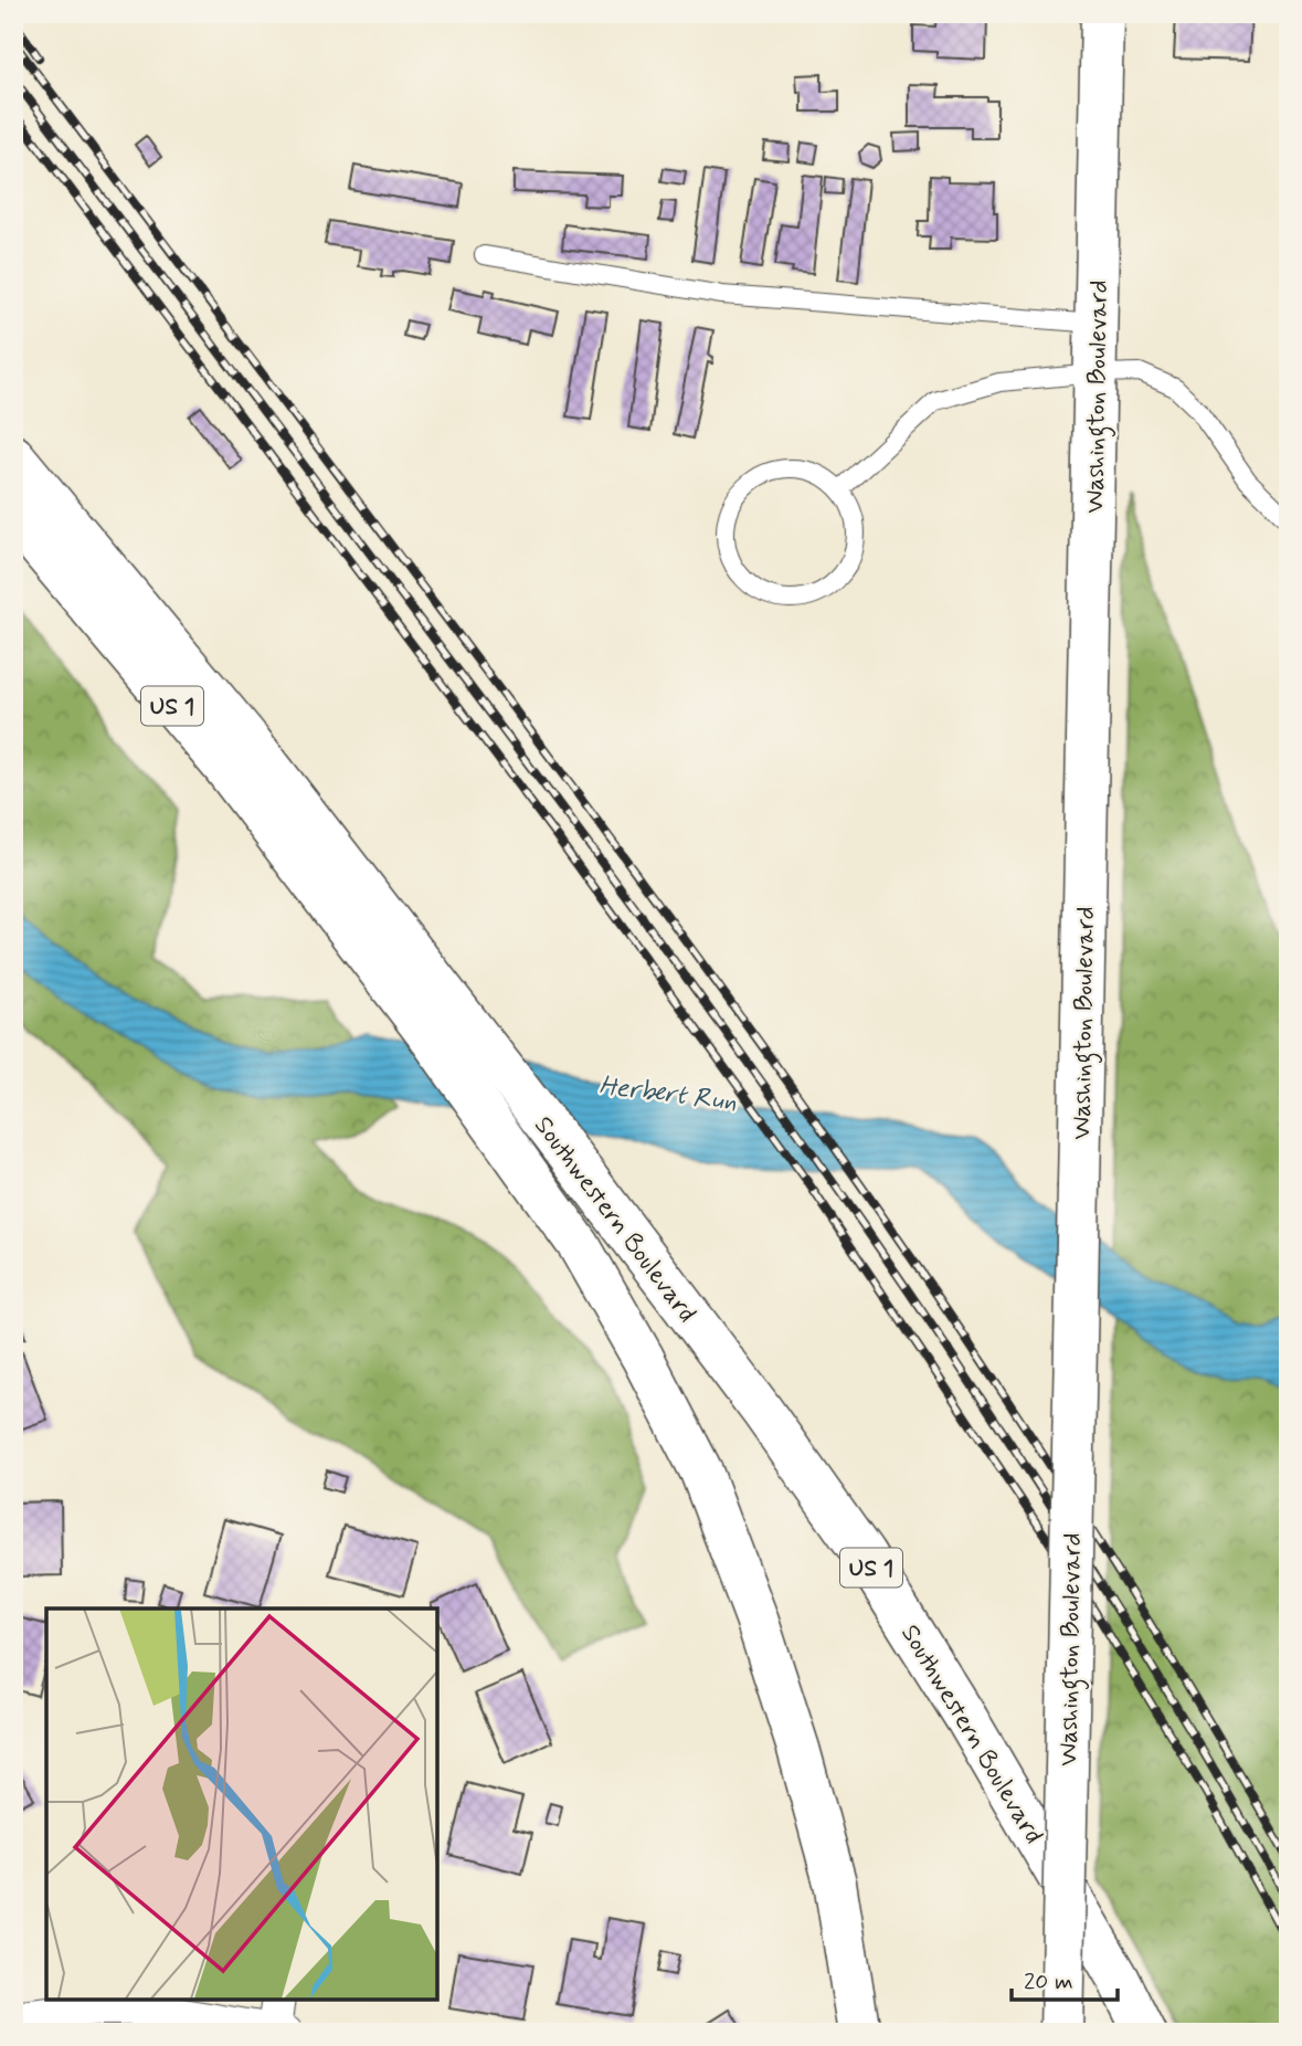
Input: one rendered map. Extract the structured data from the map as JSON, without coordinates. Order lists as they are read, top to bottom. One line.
{"streets":{"main road":["Washington Boulevard","US 1","Southwestern Boulevard"]},"water":["Herbert Run"],"scale_bar":"20 m"}
